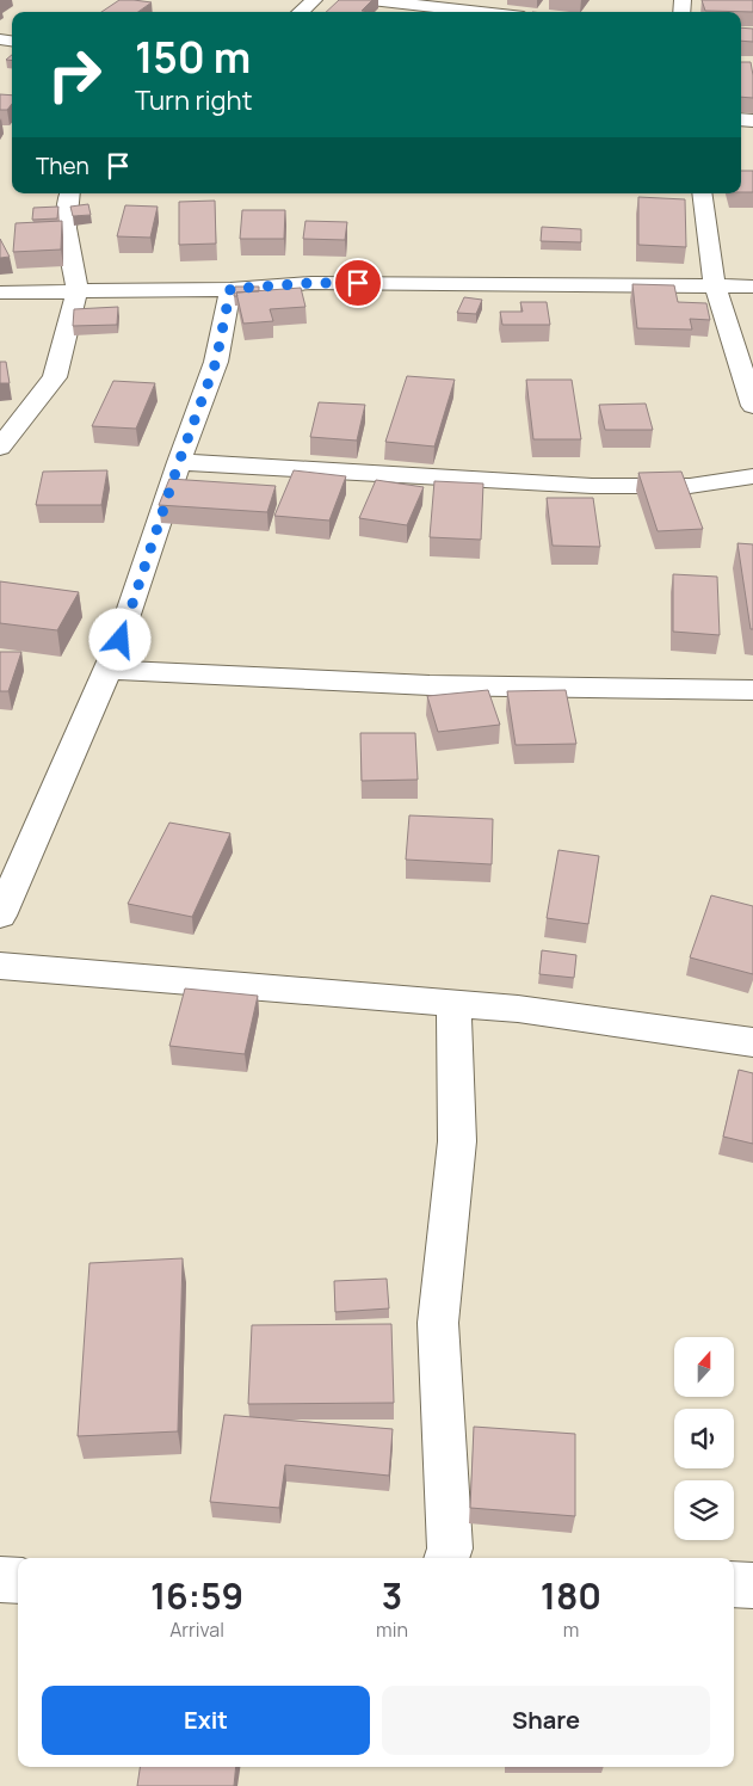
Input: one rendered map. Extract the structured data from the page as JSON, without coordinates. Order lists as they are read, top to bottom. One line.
{"north":"top","page":{"turn":["150 m","Turn right"],"then":"Then","eta":["16:59","Arrival","3","min","180","m"],"buttons":["Exit","Share"]}}
